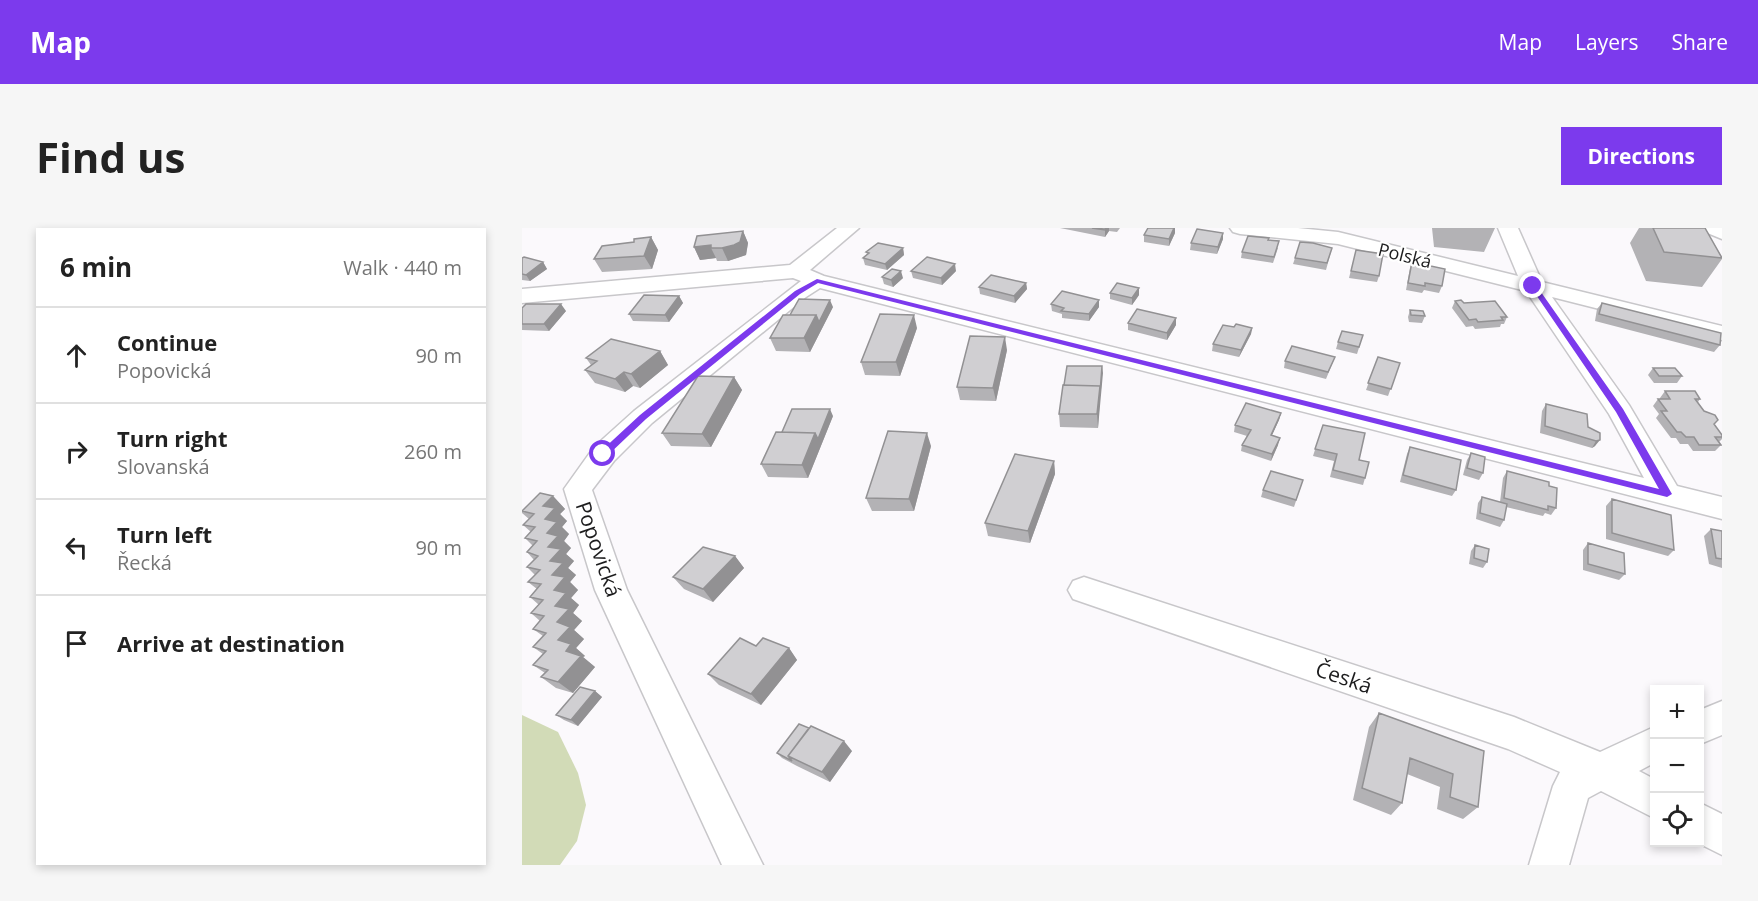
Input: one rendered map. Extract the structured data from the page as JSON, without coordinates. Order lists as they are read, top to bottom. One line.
{"streets":{"street":["Polská","Popovická","Česká"]},"page":{"header":"Map","nav":["Map","Layers","Share"],"buttons":"Directions","title":"Find us","heading":["6 min","Walk · 440 m"],"list":[["Continue","Popovická","90 m"],["Turn right","Slovanská","260 m"],["Turn left","Řecká","90 m"],"Arrive at destination"],"map_buttons":["+","−"]}}
